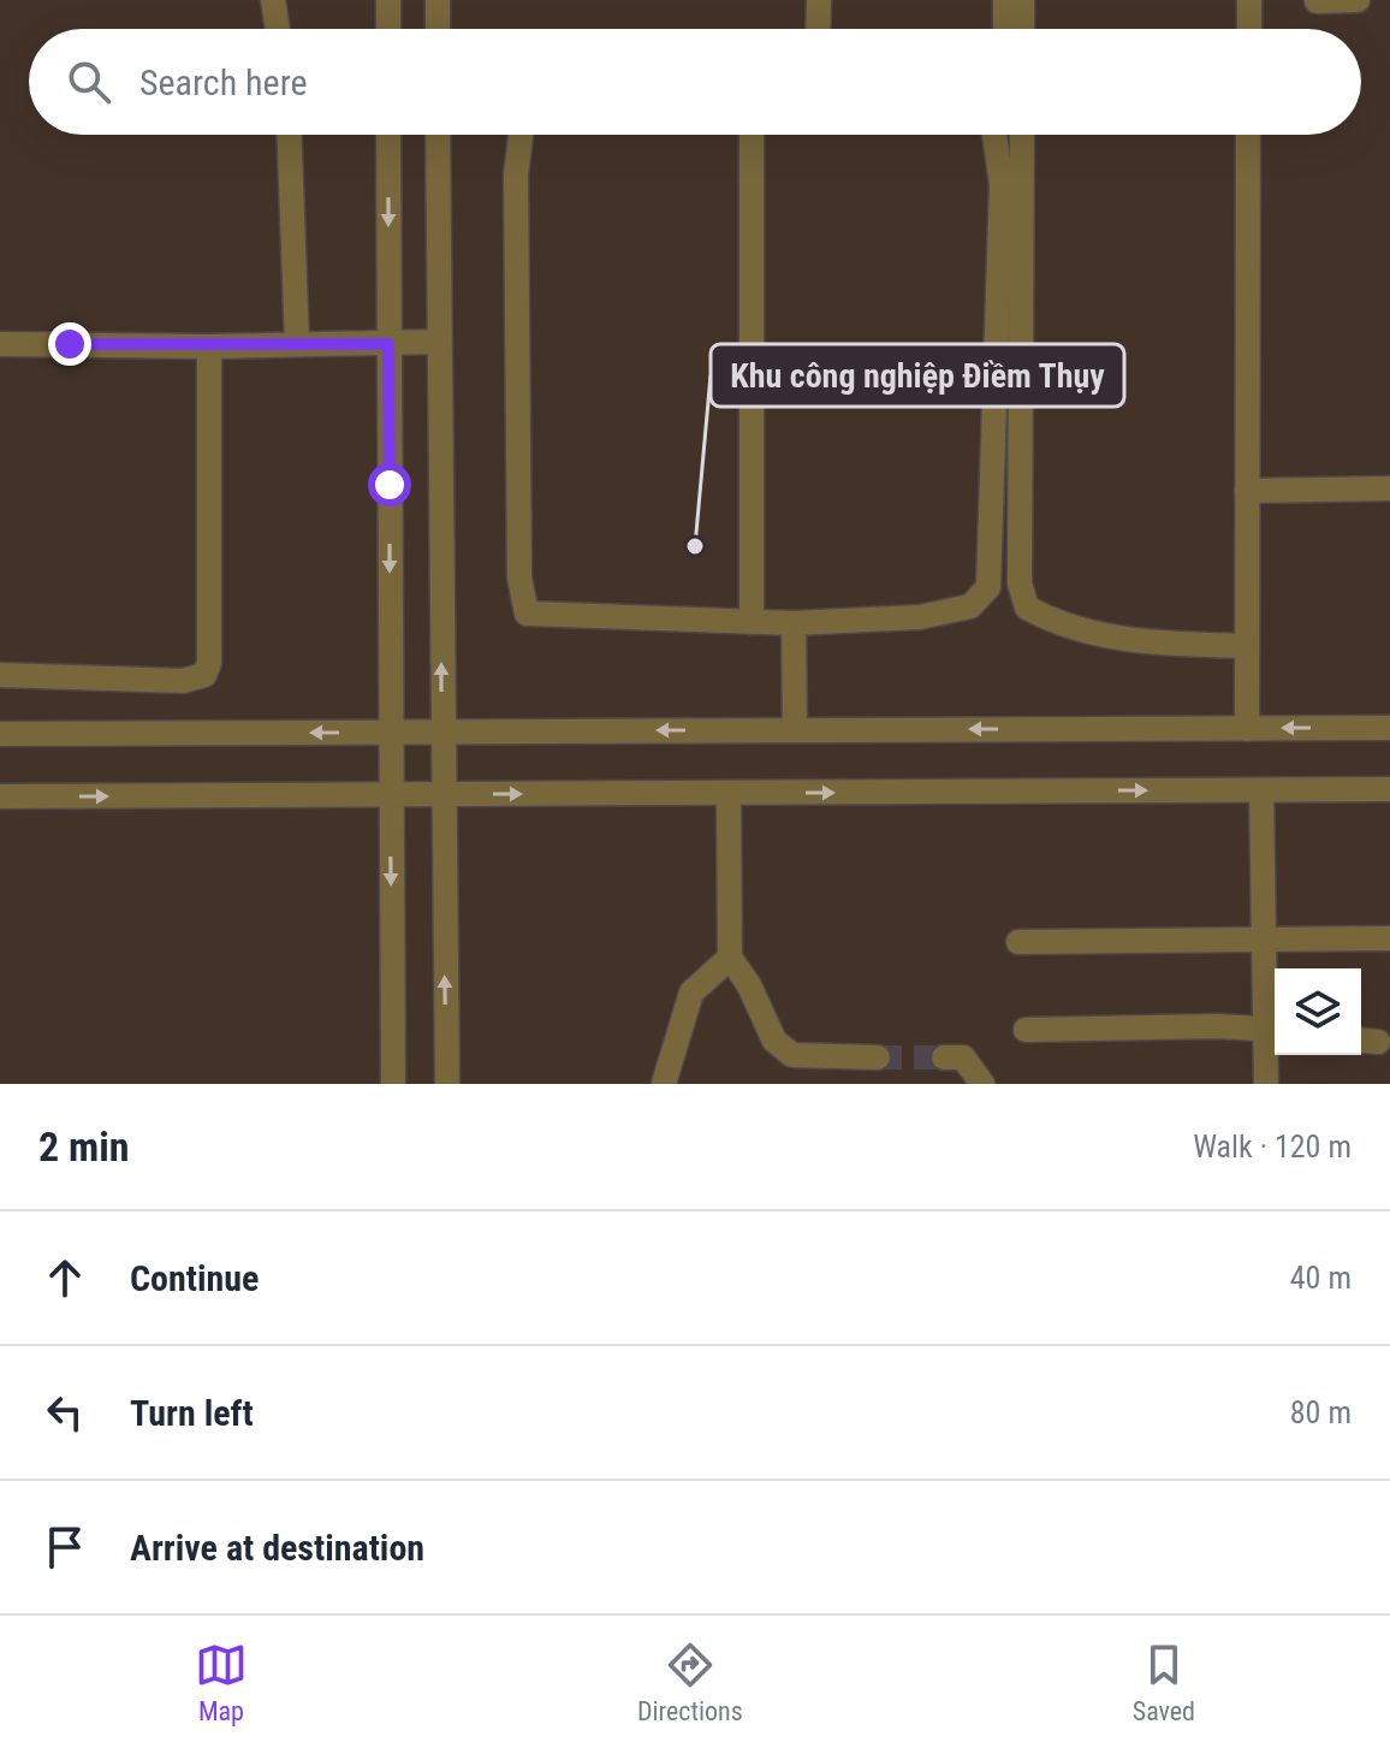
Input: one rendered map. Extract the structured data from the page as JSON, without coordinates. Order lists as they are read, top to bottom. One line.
{"places":["Khu công nghiệp Điềm Thụy"],"page":{"search":"Search here","heading":["2 min","Walk · 120 m"],"list":[["Continue","40 m"],["Turn left","80 m"],"Arrive at destination"],"nav":["Map","Directions","Saved"]}}
